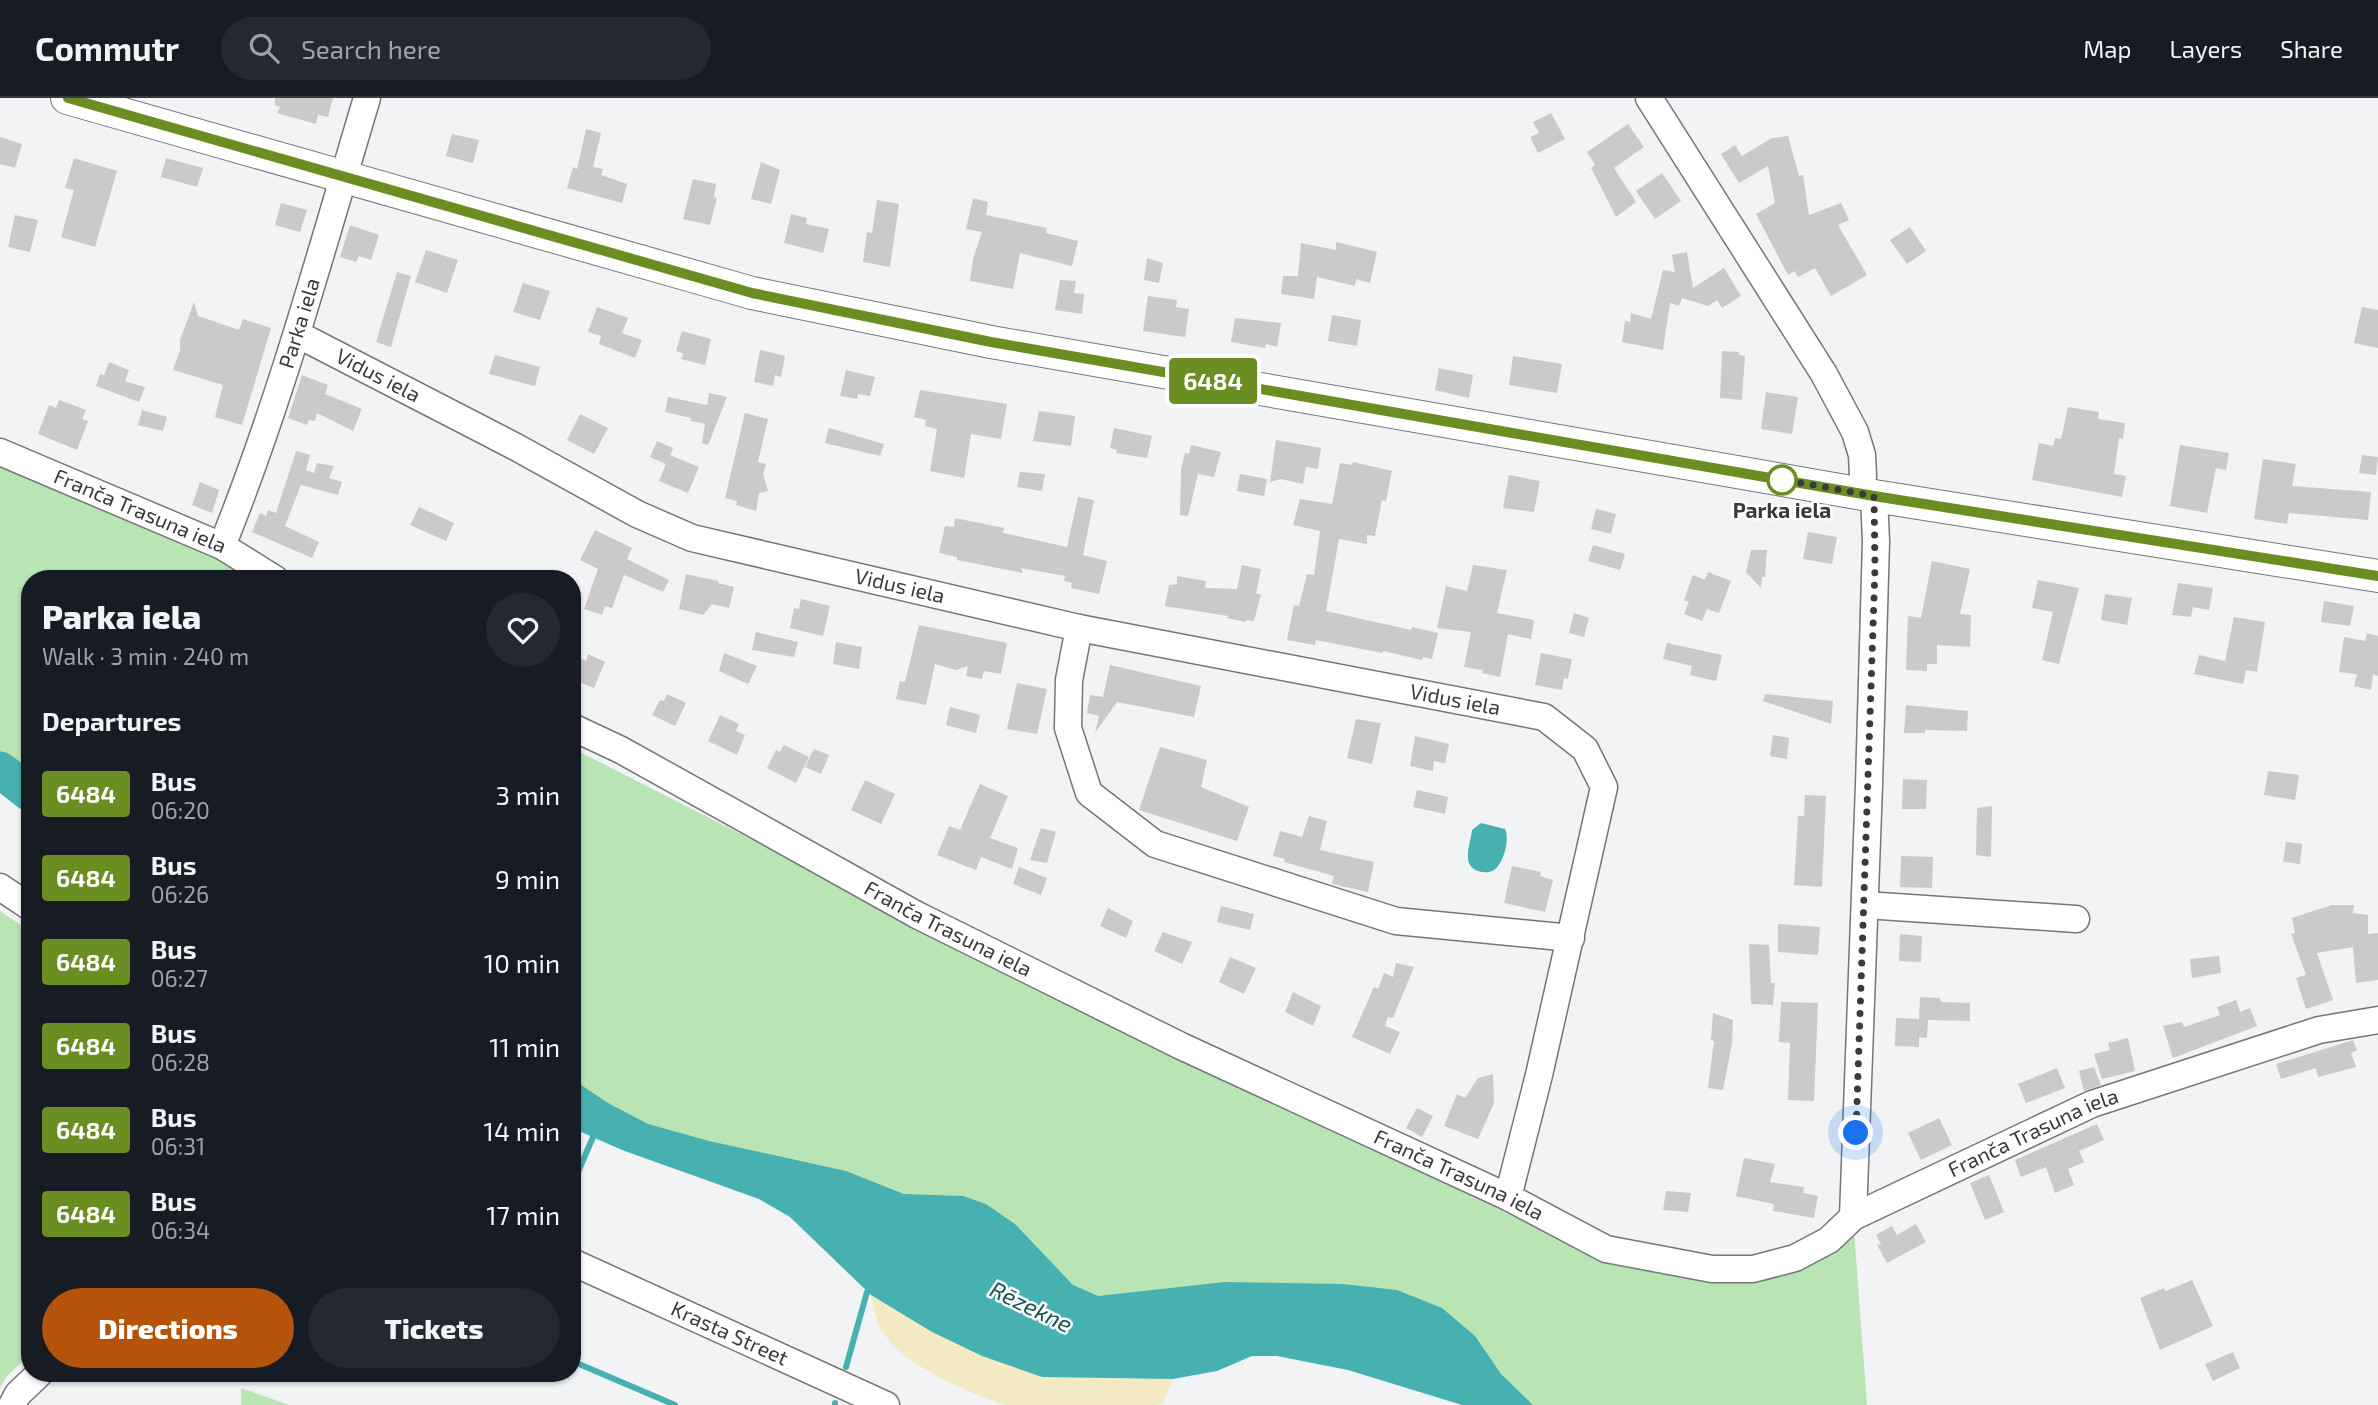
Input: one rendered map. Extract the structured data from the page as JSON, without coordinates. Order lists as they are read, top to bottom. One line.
{"streets":{"street":["Parka iela","Vidus iela","Franča Trasuna iela","Krasta Street"]},"crossings":[["Parka iela","Vidus iela"],["Parka iela","Franča Trasuna iela"]],"water":["Rēzekne"],"places":["Parka iela"],"lines":["bus line 6484"],"page":{"header":"Commutr","search":"Search here","nav":["Map","Layers","Share"],"on_map":"6484","heading":[["Parka iela","Walk · 3 min · 240 m"],"Departures"],"list":[{"mark":"6484","name":"Bus","note":"06:20","value":"3 min"},{"mark":"6484","name":"Bus","note":"06:26","value":"9 min"},{"mark":"6484","name":"Bus","note":"06:27","value":"10 min"},{"mark":"6484","name":"Bus","note":"06:28","value":"11 min"},{"mark":"6484","name":"Bus","note":"06:31","value":"14 min"},{"mark":"6484","name":"Bus","note":"06:34","value":"17 min"}],"buttons":["Directions","Tickets"]}}
